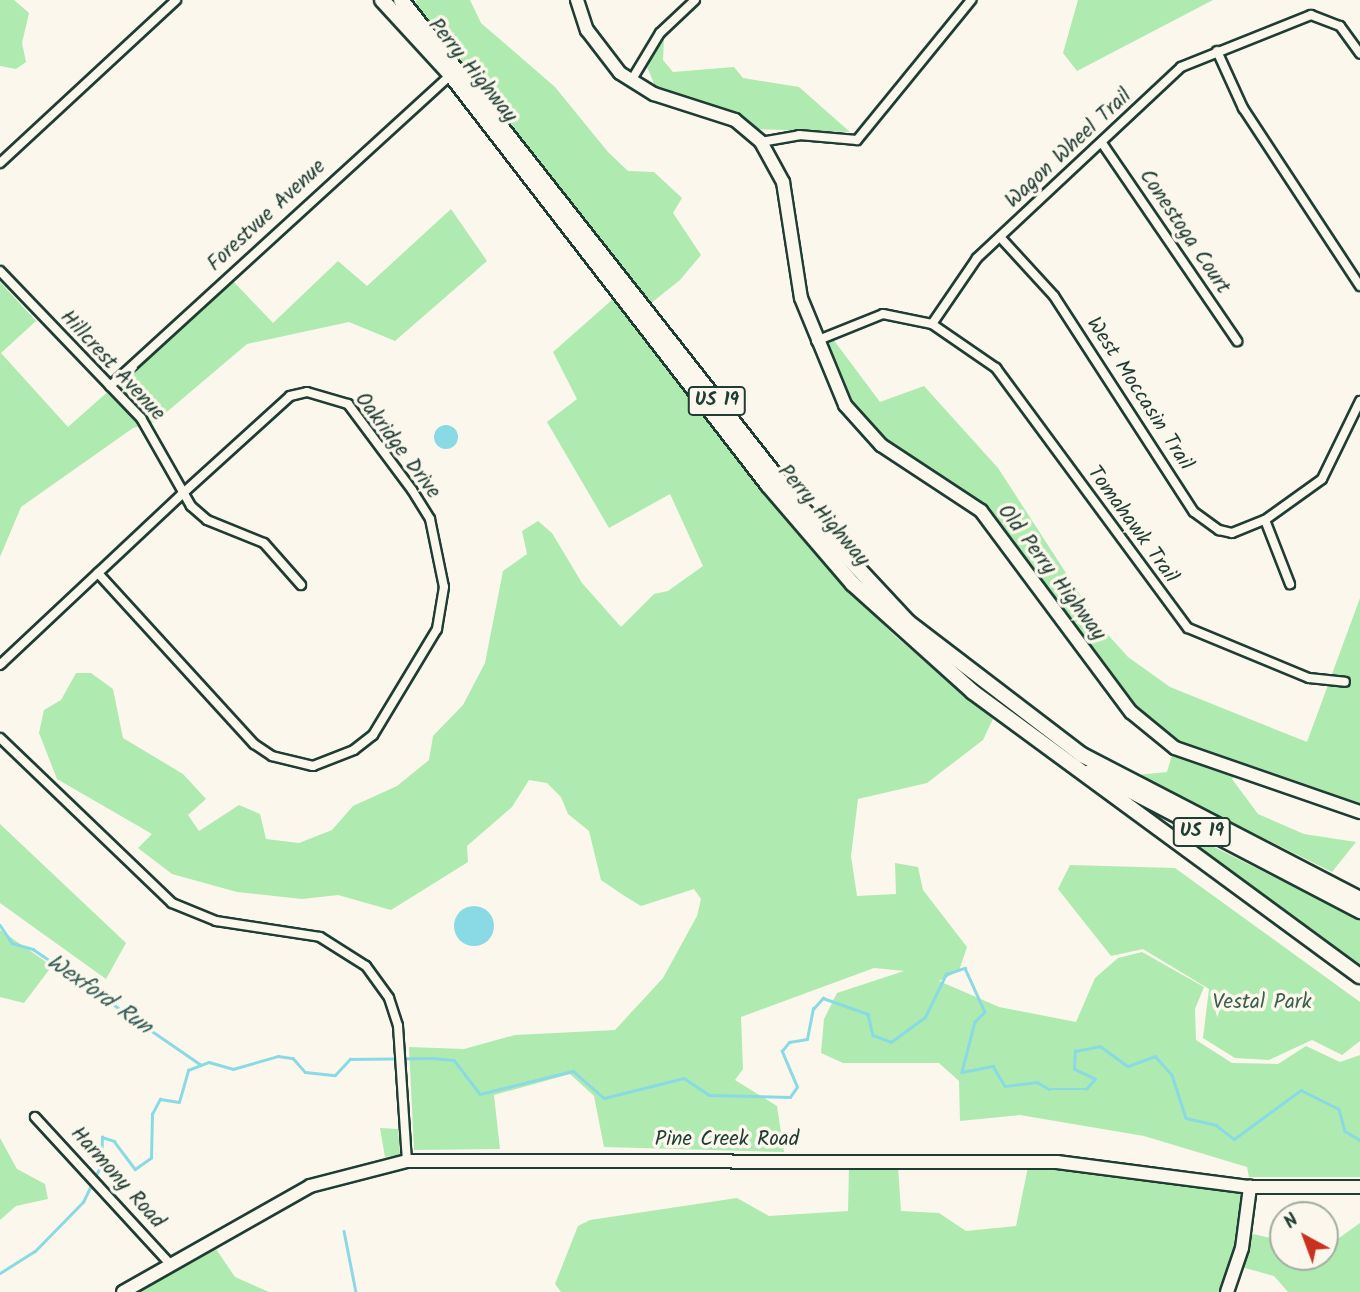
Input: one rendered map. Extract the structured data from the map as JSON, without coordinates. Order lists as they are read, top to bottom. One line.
{"streets":{"highway":["Perry Highway","US 19"],"street":["Wagon Wheel Trail","Forestvue Avenue","Conestoga Court","Hillcrest Avenue","West Moccasin Trail","Oakridge Drive","Tomahawk Trail","Old Perry Highway","Pine Creek Road","Harmony Road"]},"crossings":[["Perry Highway","Forestvue Avenue"],["Wagon Wheel Trail","Conestoga Court"],["Wagon Wheel Trail","West Moccasin Trail"],["Wagon Wheel Trail","Tomahawk Trail"],["Forestvue Avenue","Hillcrest Avenue"],["Hillcrest Avenue","Oakridge Drive"],["Pine Creek Road","Harmony Road"]],"water":["Wexford Run"],"parks":["Vestal Park"],"north":"top left"}
